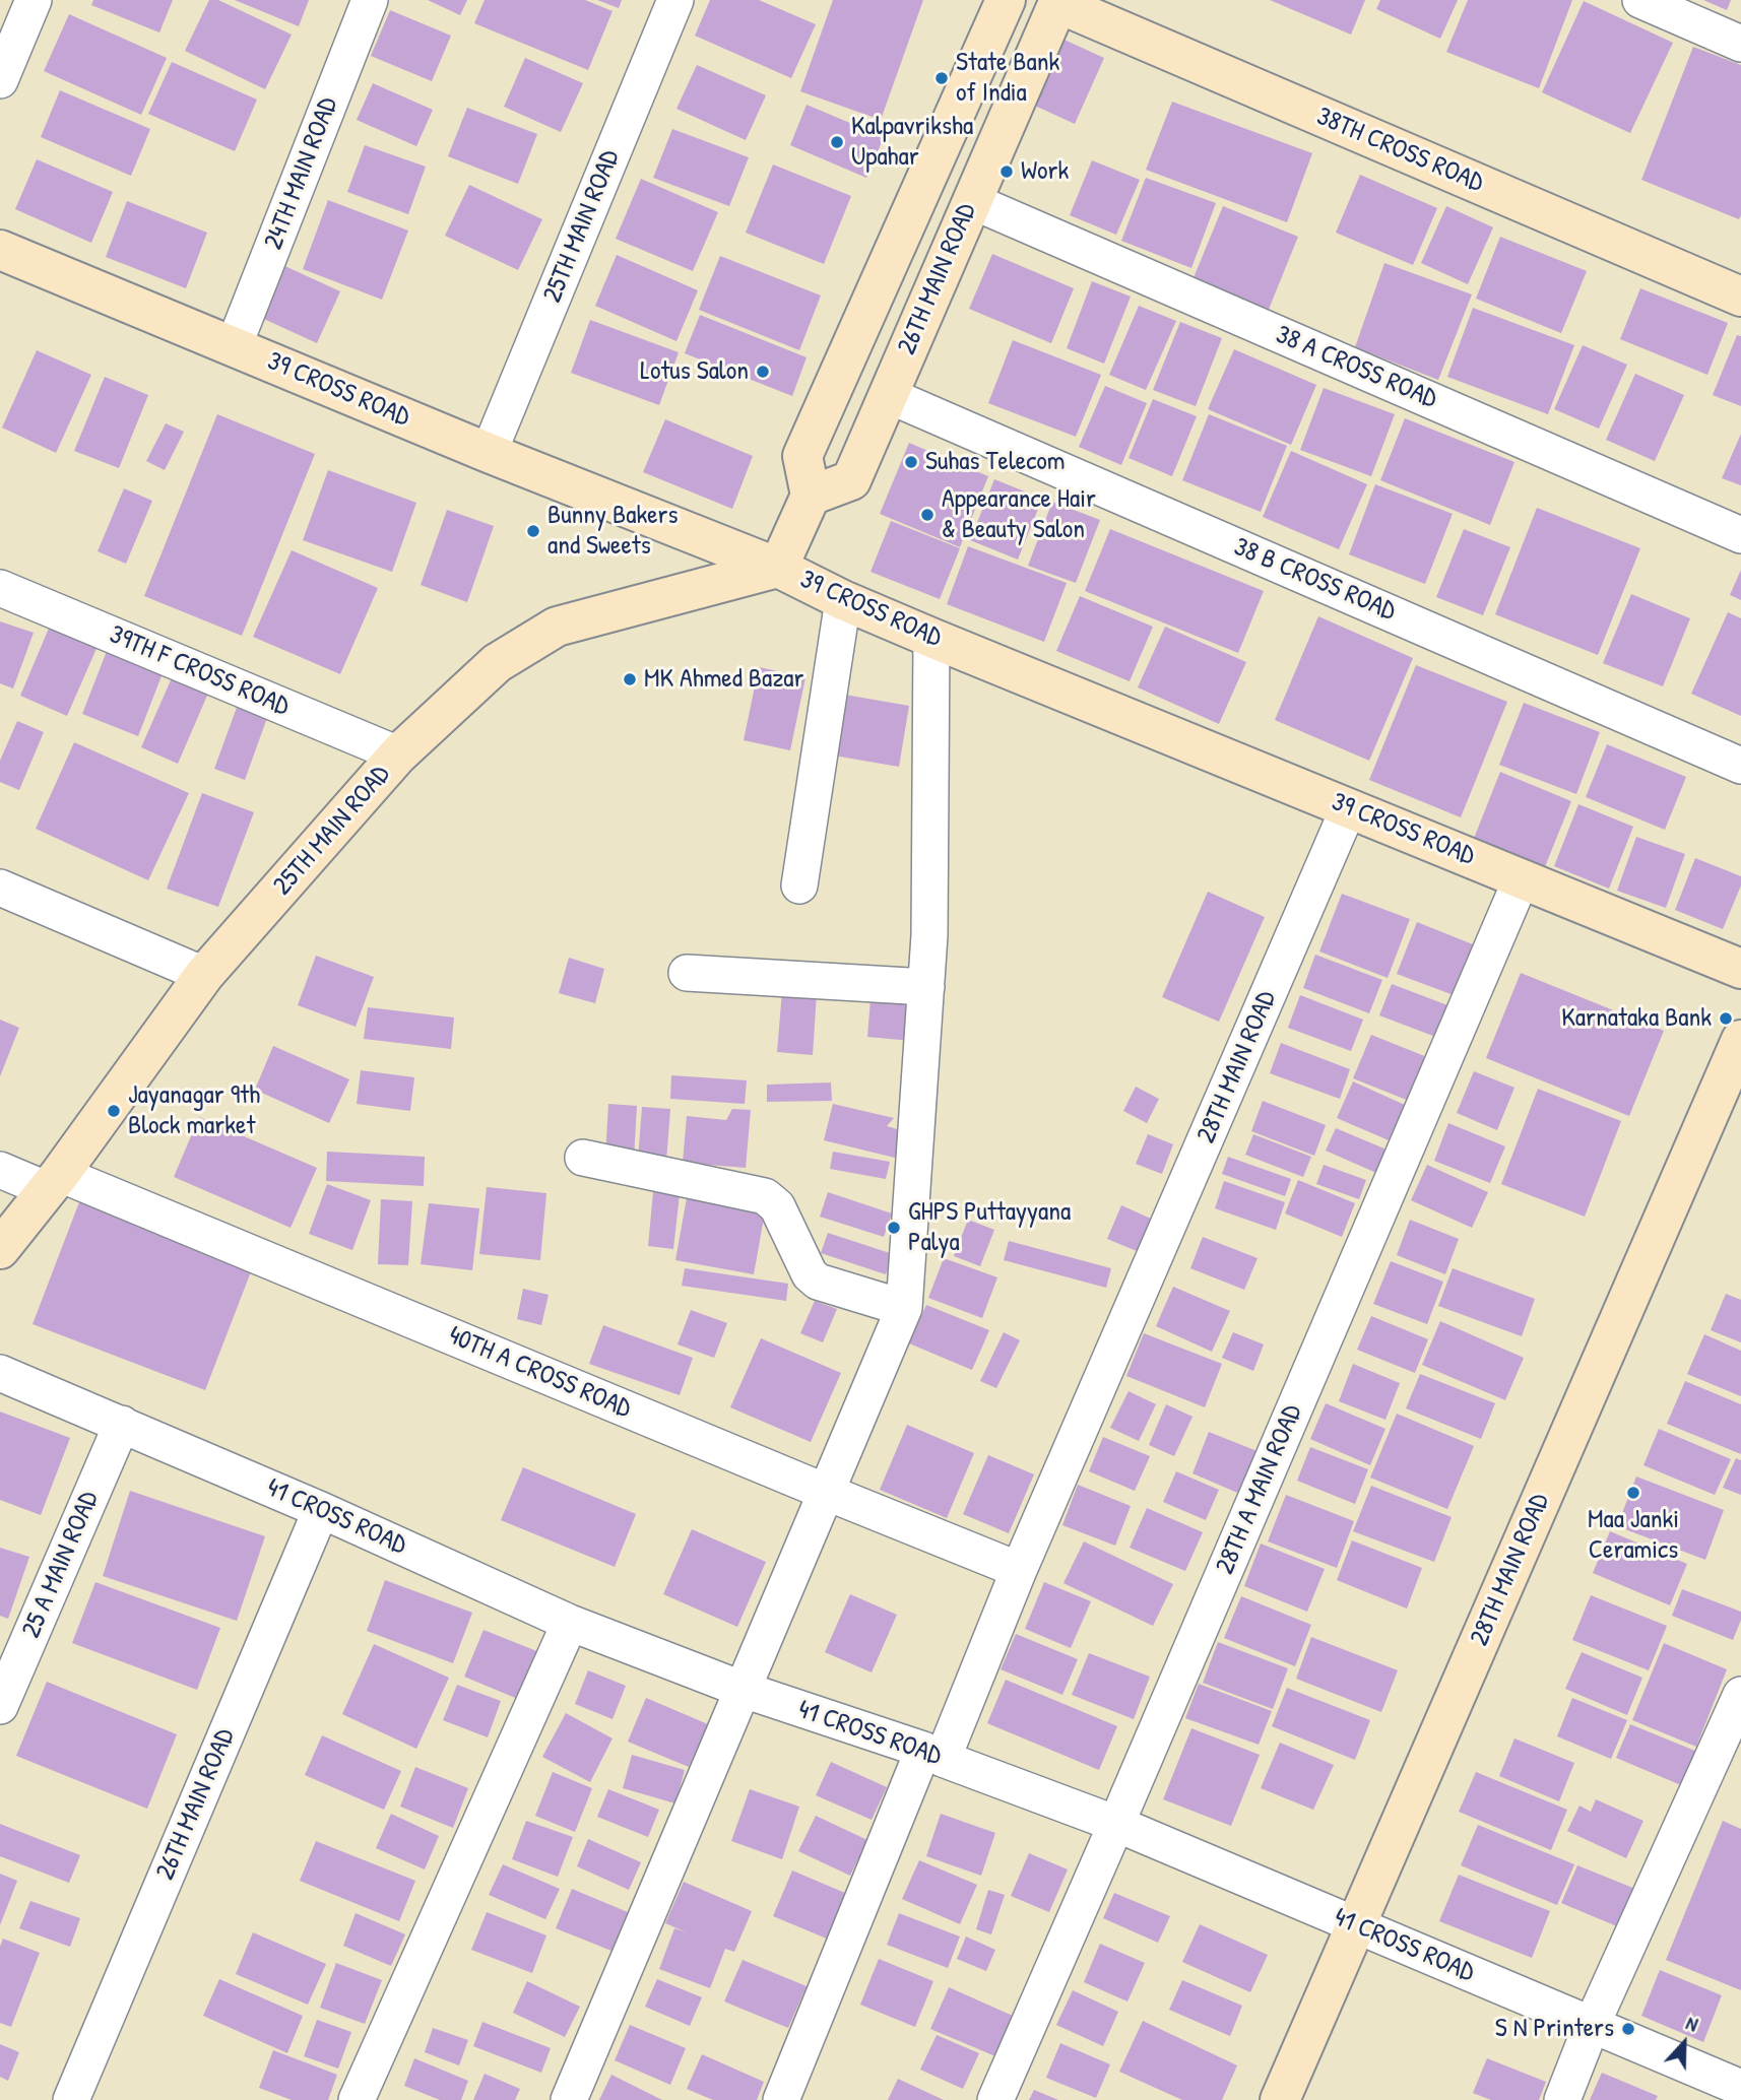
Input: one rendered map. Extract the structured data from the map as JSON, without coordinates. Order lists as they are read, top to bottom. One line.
{"streets":{"street":["38TH CROSS ROAD","24TH MAIN ROAD","25TH MAIN ROAD","26TH MAIN ROAD","38 A CROSS ROAD","39 CROSS ROAD","38 B CROSS ROAD","39TH F CROSS ROAD","28TH MAIN ROAD","40TH A CROSS ROAD","28TH A MAIN ROAD","41 CROSS ROAD","25 A MAIN ROAD"]},"crossings":[["38TH CROSS ROAD","26TH MAIN ROAD"],["24TH MAIN ROAD","39 CROSS ROAD"],["25TH MAIN ROAD","39 CROSS ROAD"],["25TH MAIN ROAD","39TH F CROSS ROAD"],["25TH MAIN ROAD","40TH A CROSS ROAD"],["26TH MAIN ROAD","38 A CROSS ROAD"],["26TH MAIN ROAD","38 B CROSS ROAD"],["26TH MAIN ROAD","41 CROSS ROAD"],["39 CROSS ROAD","28TH MAIN ROAD"],["39 CROSS ROAD","28TH A MAIN ROAD"],["28TH MAIN ROAD","40TH A CROSS ROAD"],["28TH MAIN ROAD","41 CROSS ROAD"],["28TH A MAIN ROAD","41 CROSS ROAD"],["41 CROSS ROAD","25 A MAIN ROAD"]],"places":["State Bank of India","Kalpavriksha Upahar","Work","Lotus Salon","Suhas Telecom","Appearance Hair & Beauty Salon","Bunny Bakers and Sweets","MK Ahmed Bazar","Karnataka Bank","Jayanagar 9th Block market","GHPS Puttayyana Palya","Maa Janki Ceramics","S N Printers"],"north":"top"}
